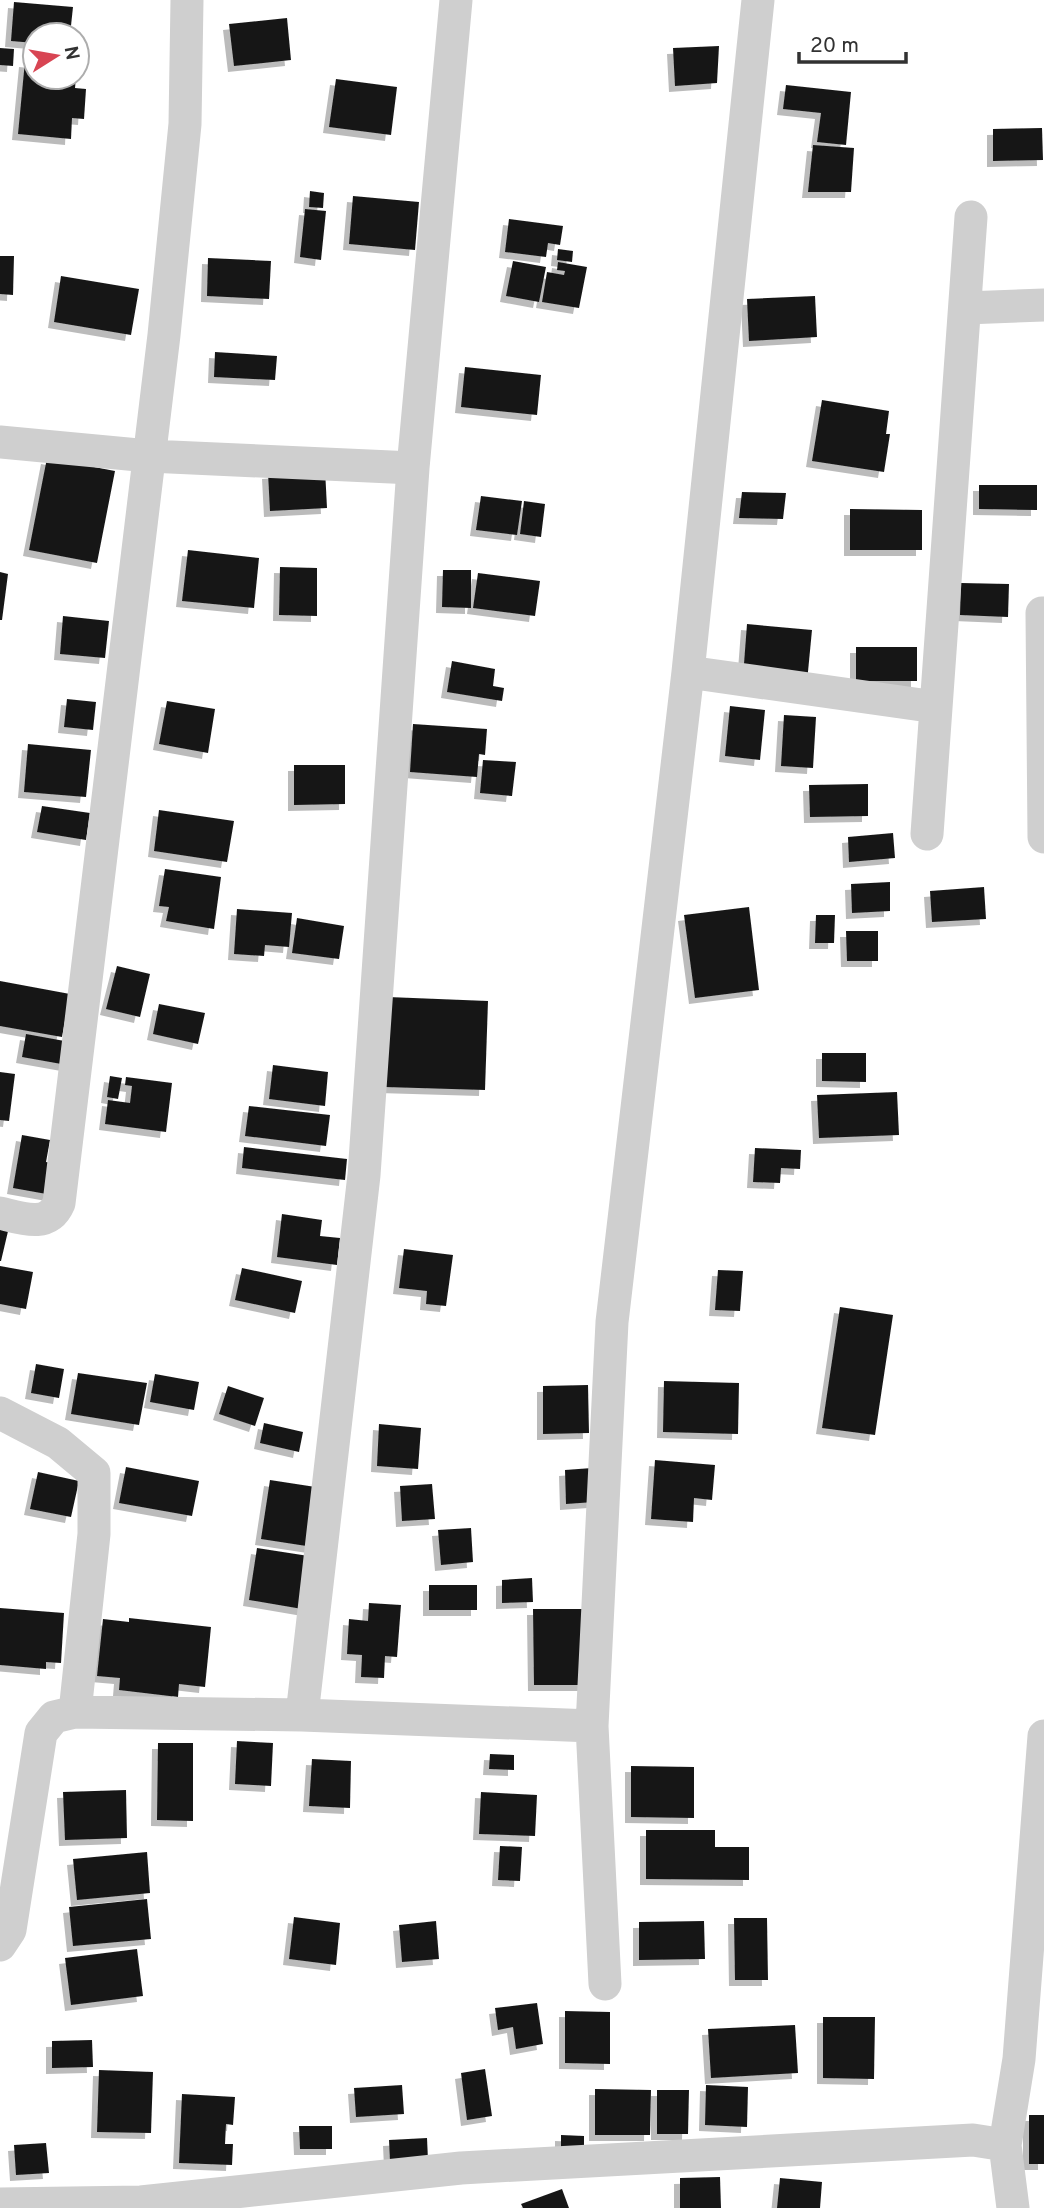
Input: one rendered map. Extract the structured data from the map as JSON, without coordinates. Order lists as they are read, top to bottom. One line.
{"scale_bar":"20 m","north":"right"}
